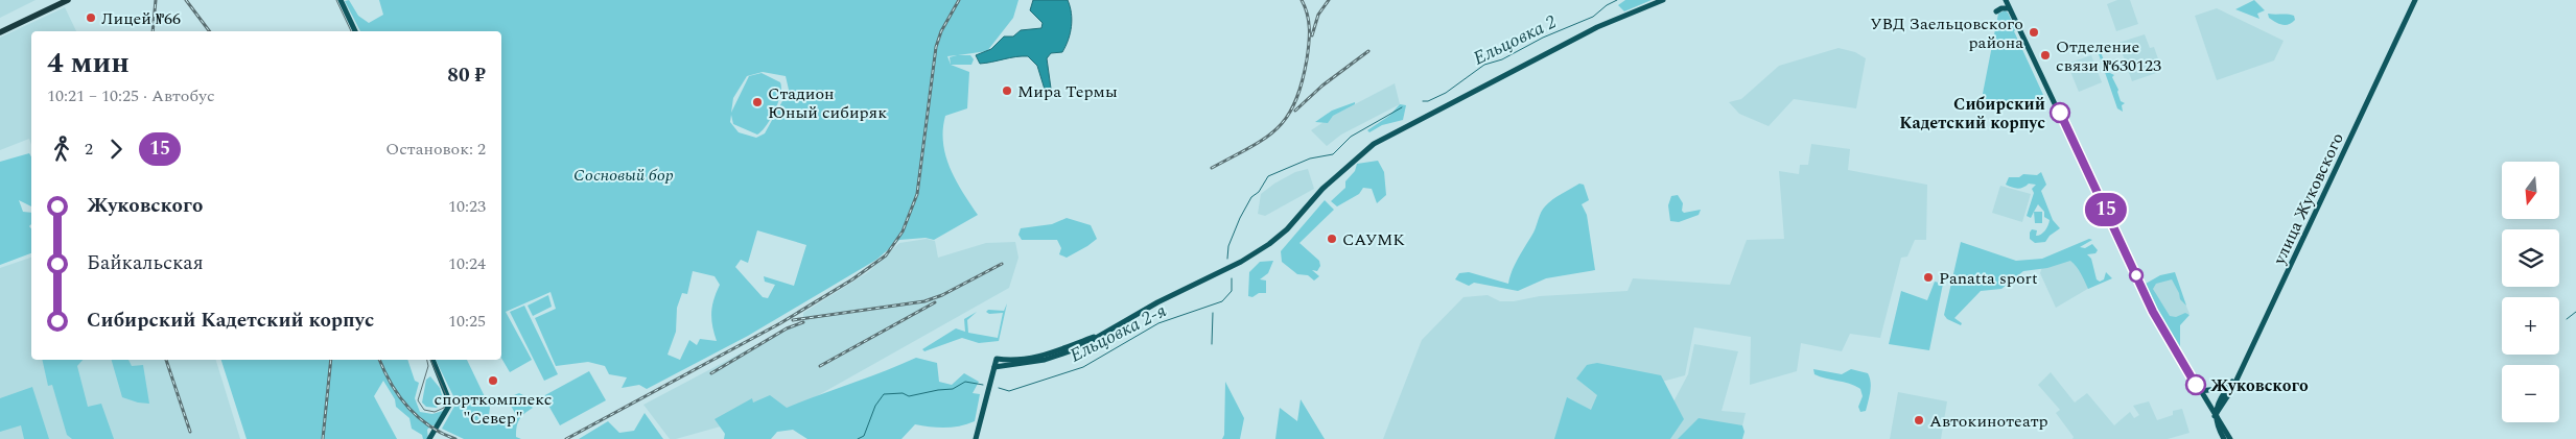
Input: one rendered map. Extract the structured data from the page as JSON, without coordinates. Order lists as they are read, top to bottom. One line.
{"streets":{"main road":["улица Жуковского"]},"water":["Ельцовка 2","Ельцовка 2-я"],"parks":["Сосновый бор"],"places":["Лицей №66","УВД Заельцовского района","Отделение связи №630123","Мира Термы","Стадион Юный сибиряк","Сибирский Кадетский корпус","САУМК","Panatta sport","спорткомплекс \"Север\"","Жуковского","Автокинотеатр"],"lines":["bus line 15"],"north":"bottom","page":{"on_map":"15","heading":["4 мин","10:21 – 10:25 · Автобус","80 ₽"],"legs":["2","15","Остановок: 2"],"map_buttons":["+","−"],"list":[{"name":"Жуковского","value":"10:23"},{"name":"Байкальская","value":"10:24"},{"name":"Сибирский Кадетский корпус","value":"10:25"}]}}
